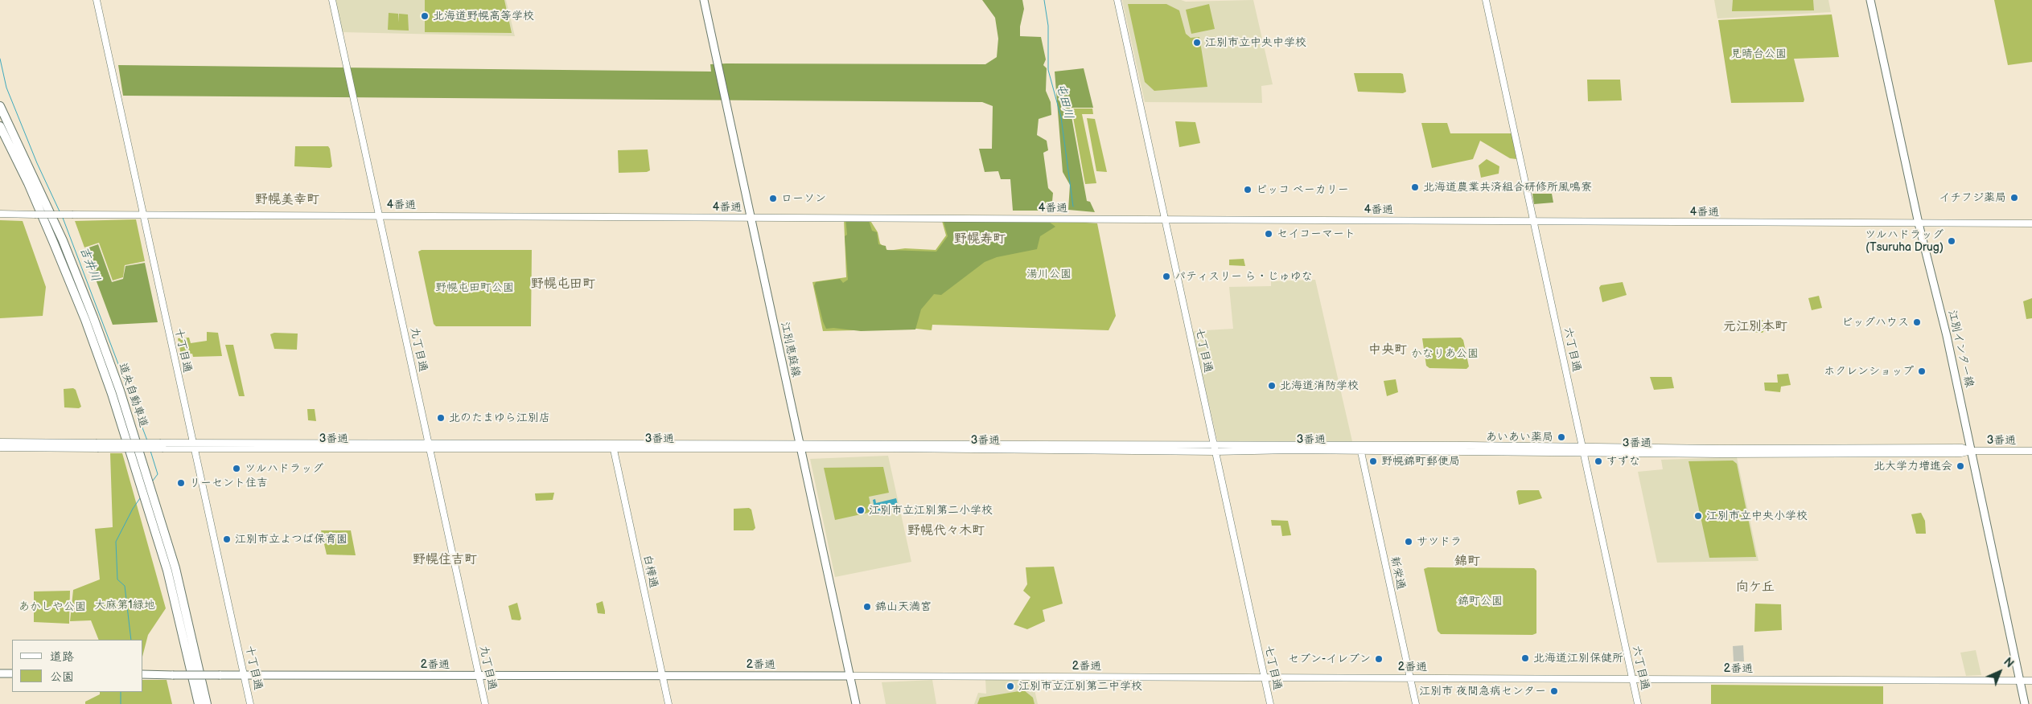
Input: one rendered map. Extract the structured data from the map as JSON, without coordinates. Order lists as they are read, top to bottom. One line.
{"streets":{"highway":["道央自動車道"],"main road":["江別インター線","江別恵庭線","2番通"],"street":["4番通","九丁目通","六丁目通","十丁目通","七丁目通","3番通","白樺通","新栄通"]},"crossings":[["4番通","江別インター線"],["4番通","九丁目通"],["4番通","江別恵庭線"],["4番通","六丁目通"],["4番通","十丁目通"],["4番通","七丁目通"],["江別インター線","3番通"],["江別インター線","2番通"],["九丁目通","3番通"],["九丁目通","2番通"],["江別恵庭線","3番通"],["江別恵庭線","2番通"],["六丁目通","3番通"],["六丁目通","2番通"],["十丁目通","3番通"],["十丁目通","2番通"],["七丁目通","3番通"],["七丁目通","2番通"],["3番通","白樺通"],["3番通","新栄通"],["白樺通","2番通"],["新栄通","2番通"]],"districts":["野幌美幸町","野幌寿町","野幌屯田町","元江別本町","中央町","野幌代々木町","野幌住吉町","錦町","向ケ丘"],"water":["屯田川","吉井川"],"parks":["見晴台公園","湯川公園","野幌屯田町公園","かなりあ公園","錦町公園","大麻第1緑地","あかしや公園"],"places":["北海道野幌高等学校","江別市立中央中学校","北海道農業共済組合研修所風鳴寮","ピッコ ベーカリー","イチフジ薬局","ローソン","セイコーマート","ツルハドラッグ (Tsuruha Drug)","パティスリー ら・じゅゆな","ビッグハウス","ホクレンショップ","北海道消防学校","北のたまゆら江別店","あいあい薬局","野幌錦町郵便局","すずな","北大学力増進会","ツルハドラッグ","リーセント住吉","江別市立江別第二小学校","江別市立中央小学校","江別市立よつば保育園","サツドラ","錦山天満宮","北海道江別保健所","セブン-イレブン","江別市立江別第二中学校","江別市 夜間急病センター"],"legend":["道路","公園"],"north":"top right"}
